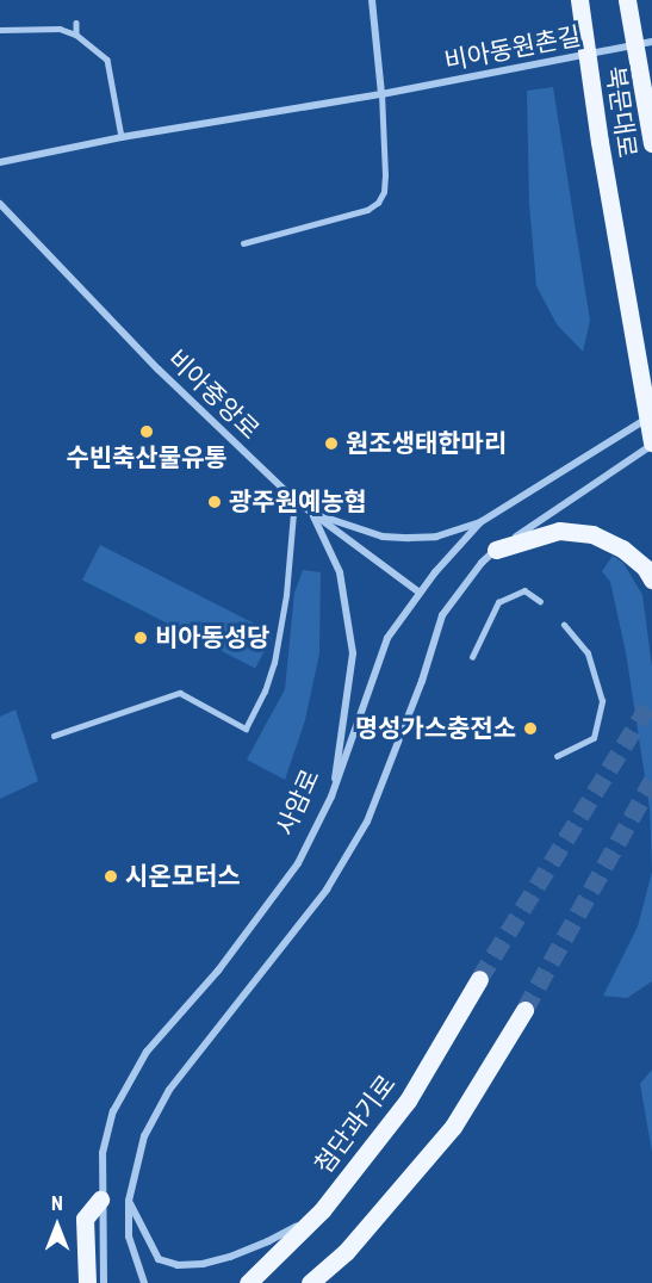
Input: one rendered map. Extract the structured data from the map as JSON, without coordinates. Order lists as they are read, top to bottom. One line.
{"streets":{"main road":["북문대로","첨단과기로"],"street":["비아동원촌길","비아중앙로","사암로"]},"crossings":[["북문대로","사암로"],["비아중앙로","사암로"]],"places":["수빈축산물유통","원조생태한마리","광주원예농협","비아동성당","명성가스충전소","시온모터스"],"north":"top"}
